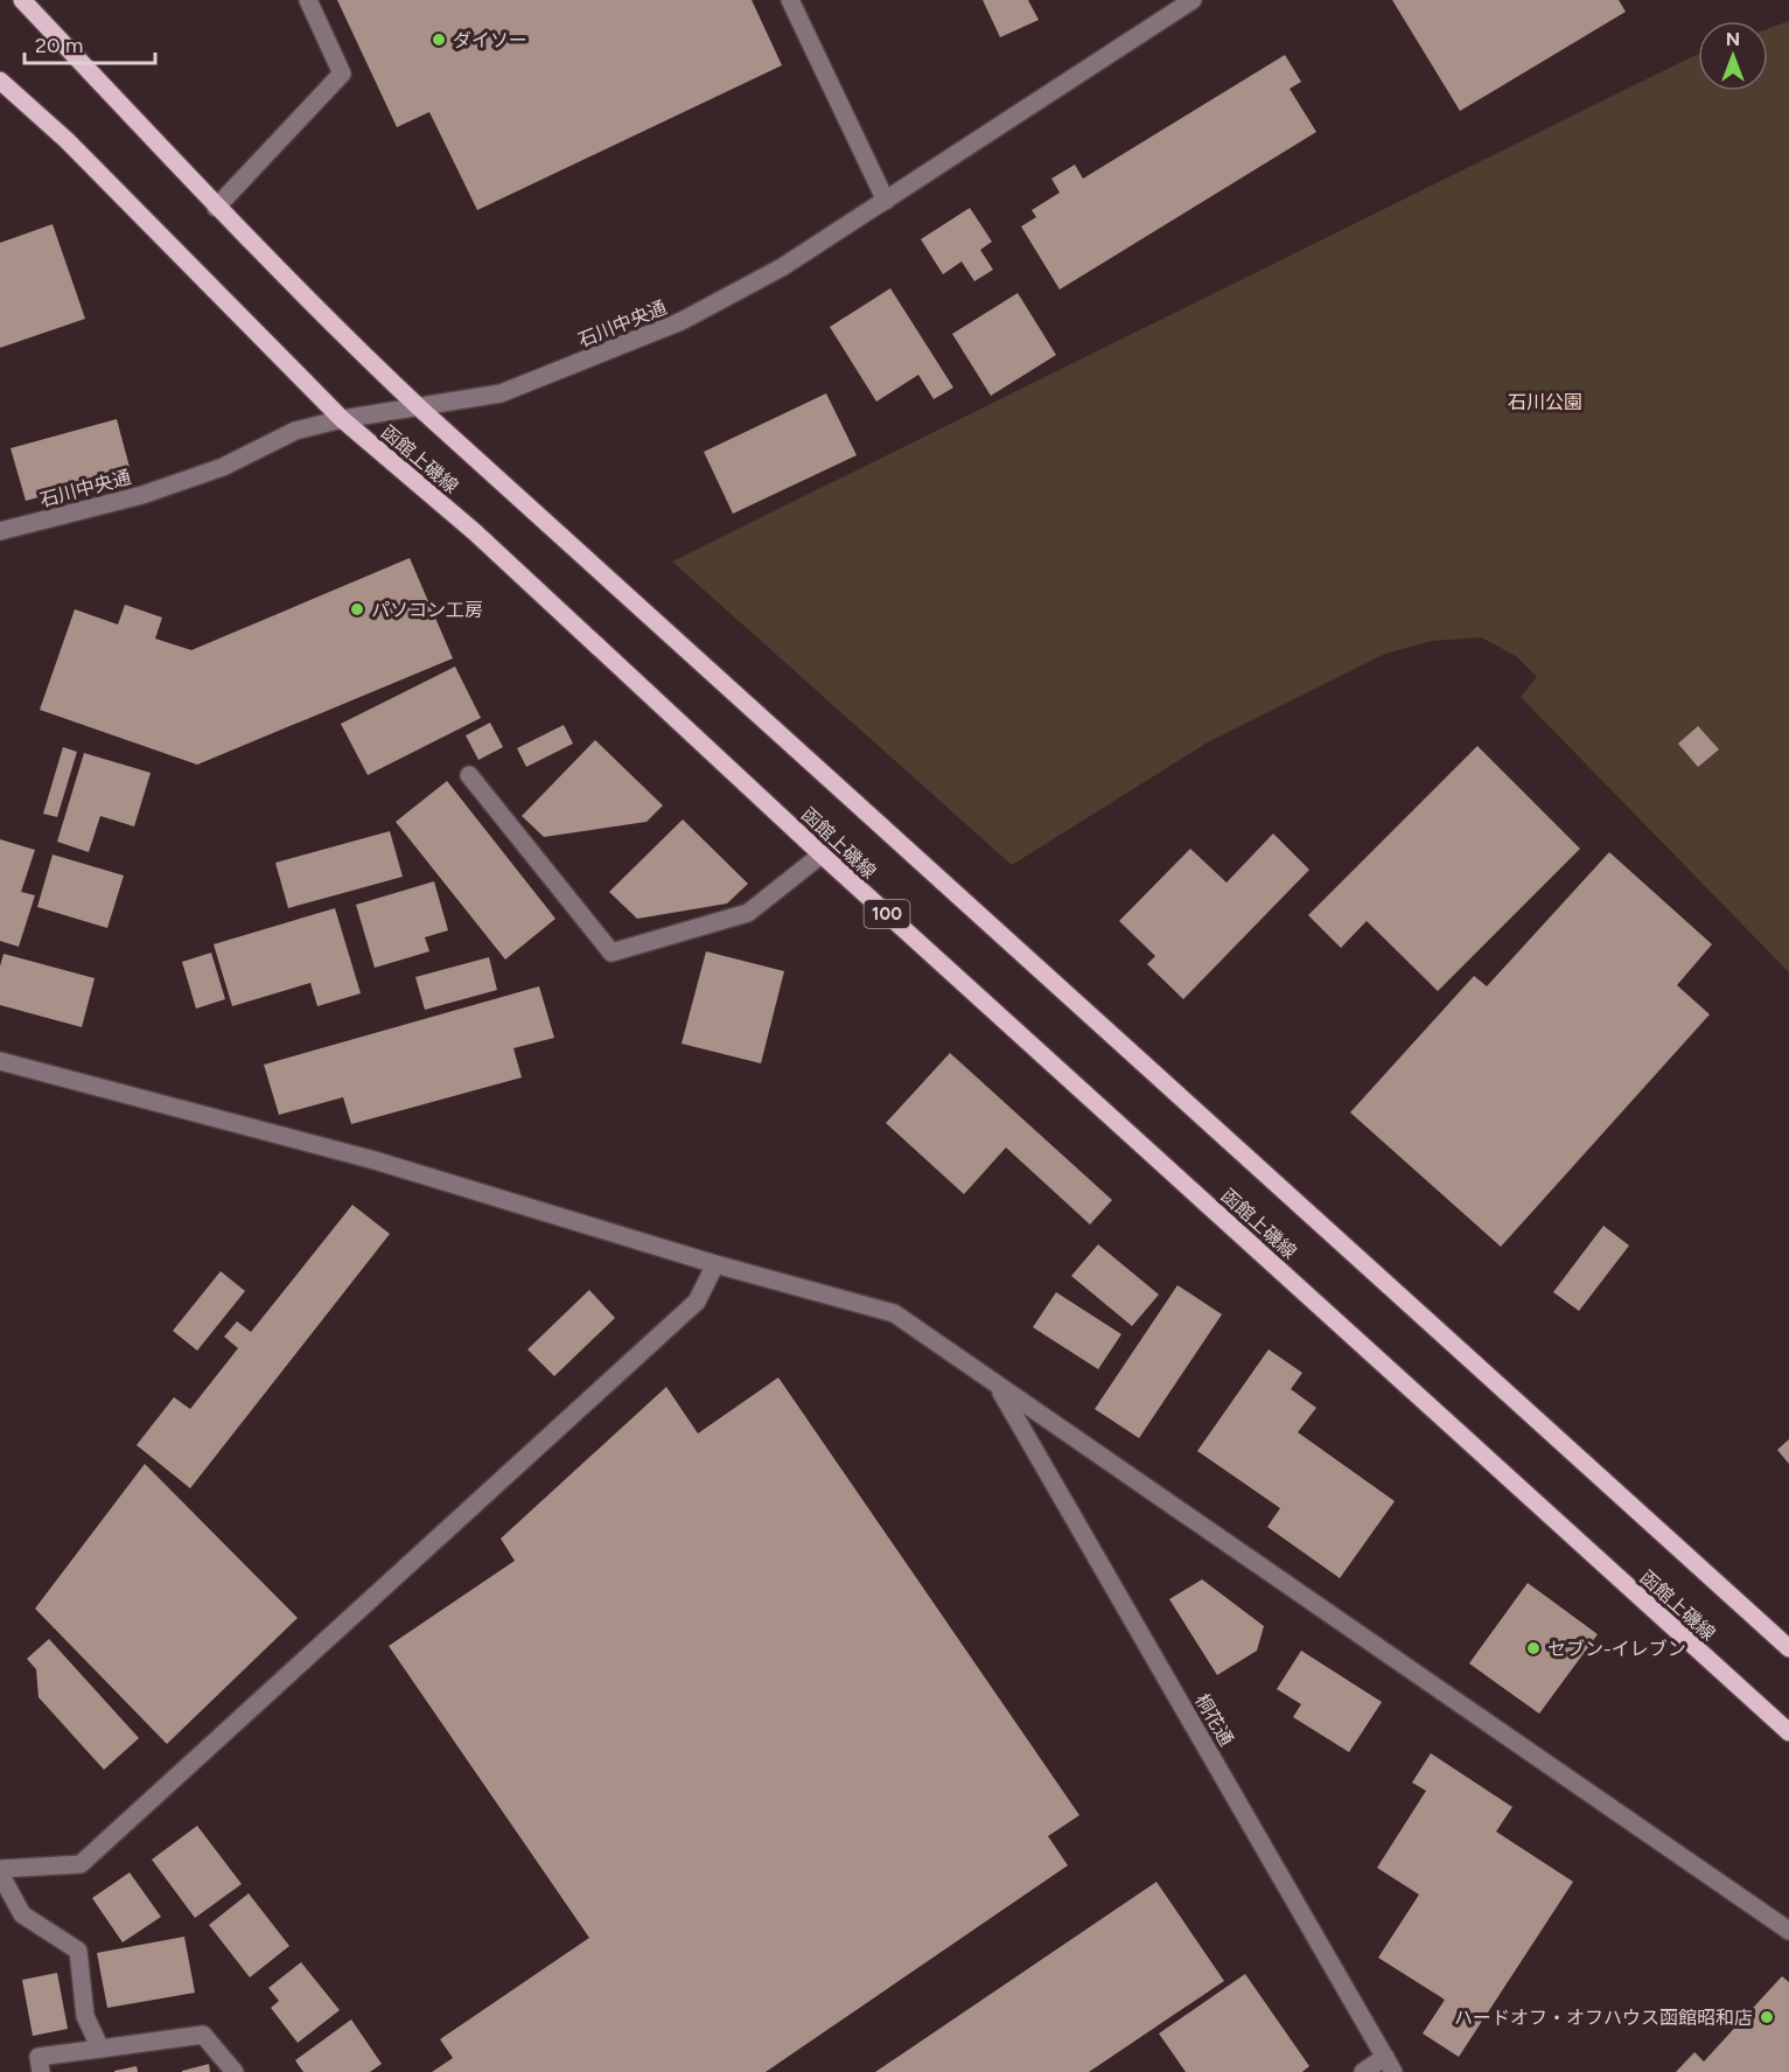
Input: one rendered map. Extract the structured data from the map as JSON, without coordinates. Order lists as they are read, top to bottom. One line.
{"streets":{"main road":["函館上磯線","100"],"street":["石川中央通","桐花通"]},"crossings":[["石川中央通","函館上磯線"]],"parks":["石川公園"],"places":["ダイソー","パソコン工房","セブン-イレブン","ハードオフ・オフハウス函館昭和店"],"scale_bar":"20 m","north":"top"}
